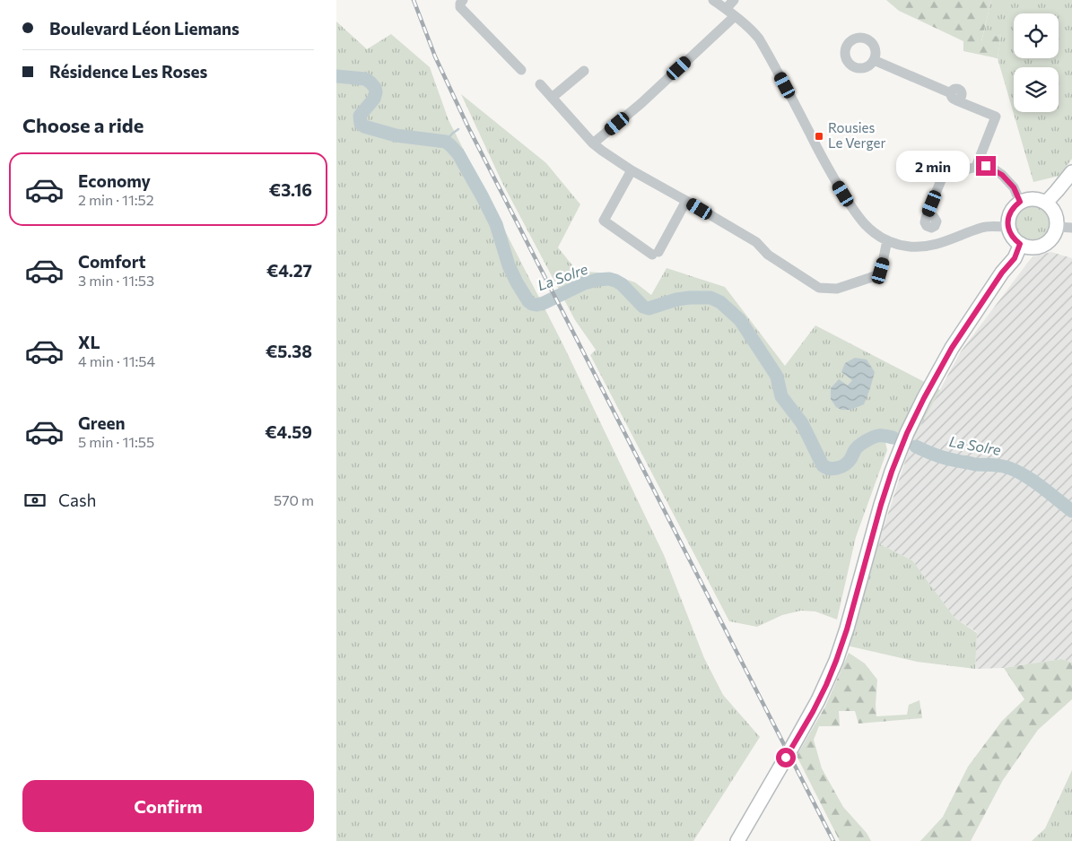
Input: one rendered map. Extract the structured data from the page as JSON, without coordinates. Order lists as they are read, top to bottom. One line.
{"water":["La Solre"],"places":{"transit":["Rousies Le Verger"]},"page":{"banner":["Boulevard Léon Liemans","Résidence Les Roses"],"heading":"Choose a ride","bubble":"2 min","list":[{"name":"Economy","note":"2 min · 11:52","value":"€3.16"},{"name":"Comfort","note":"3 min · 11:53","value":"€4.27"},{"name":"XL","note":"4 min · 11:54","value":"€5.38"},{"name":"Green","note":"5 min · 11:55","value":"€4.59"}],"pay":["Cash","570 m"],"buttons":"Confirm"}}
